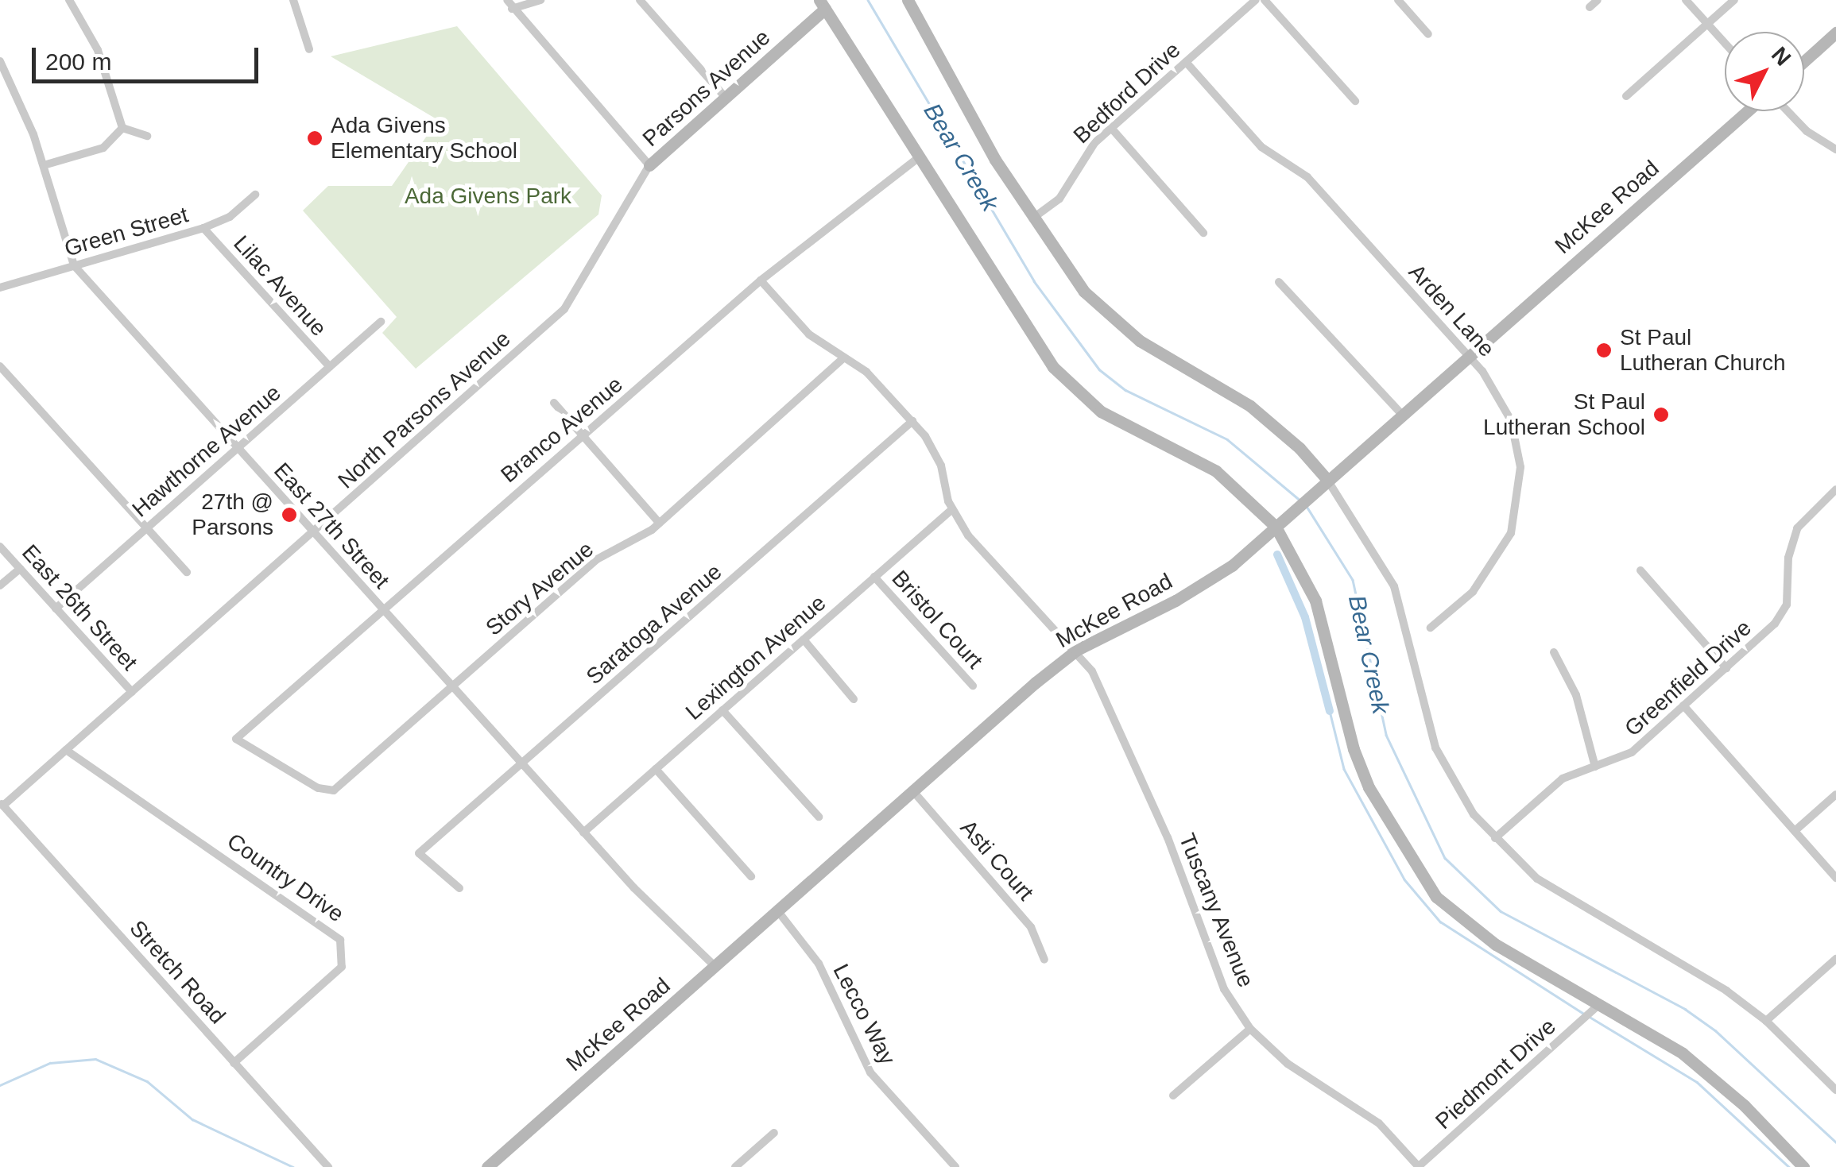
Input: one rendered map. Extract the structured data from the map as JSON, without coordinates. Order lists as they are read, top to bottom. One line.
{"streets":{"street":["Parsons Avenue","Bedford Drive","McKee Road","Green Street","Lilac Avenue","Arden Lane","North Parsons Avenue","Branco Avenue","Hawthorne Avenue","East 27th Street","Story Avenue","East 26th Street","Bristol Court","Saratoga Avenue","Lexington Avenue","Greenfield Drive","Asti Court","Country Drive","Tuscany Avenue","Stretch Road","Lecco Way","Piedmont Drive"]},"crossings":[["Parsons Avenue","North Parsons Avenue"],["Bedford Drive","Arden Lane"],["McKee Road","Arden Lane"],["McKee Road","East 27th Street"],["McKee Road","Asti Court"],["McKee Road","Tuscany Avenue"],["McKee Road","Lecco Way"],["Green Street","Lilac Avenue"],["Green Street","East 27th Street"],["Lilac Avenue","Hawthorne Avenue"],["North Parsons Avenue","East 27th Street"],["North Parsons Avenue","East 26th Street"],["North Parsons Avenue","Country Drive"],["North Parsons Avenue","Stretch Road"],["Branco Avenue","East 27th Street"],["Branco Avenue","Story Avenue"],["Hawthorne Avenue","East 27th Street"],["Hawthorne Avenue","East 26th Street"],["East 27th Street","Story Avenue"],["East 27th Street","Saratoga Avenue"],["East 27th Street","Lexington Avenue"],["Bristol Court","Lexington Avenue"],["Lexington Avenue","Tuscany Avenue"],["Country Drive","Stretch Road"],["Tuscany Avenue","Piedmont Drive"]],"water":["Bear Creek"],"parks":["Ada Givens Park"],"places":["Ada Givens Elementary School","St Paul Lutheran Church","St Paul Lutheran School","27th @ Parsons"],"scale_bar":"200 m","north":"top right"}
